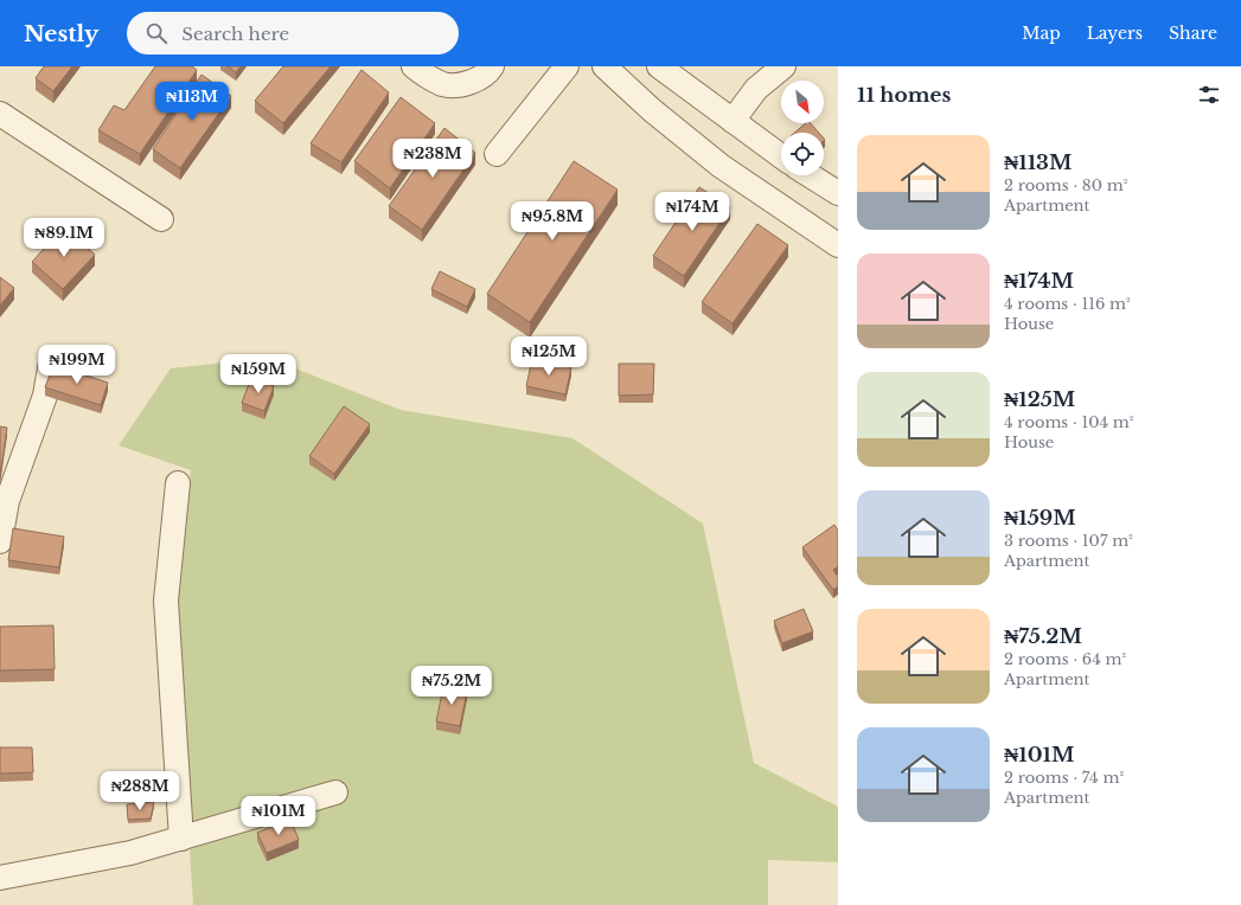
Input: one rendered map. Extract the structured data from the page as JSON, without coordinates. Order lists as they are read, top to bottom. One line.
{"north":"bottom right","page":{"header":"Nestly","search":"Search here","nav":["Map","Layers","Share"],"heading":"11 homes","price":["₦113M","₦238M","₦174M","₦95.8M","₦89.1M","₦125M","₦199M","₦159M","₦75.2M","₦288M","₦101M"],"list":[{"name":"₦113M","note":"2 rooms · 80 m² · Apartment"},{"name":"₦174M","note":"4 rooms · 116 m² · House"},{"name":"₦125M","note":"4 rooms · 104 m² · House"},{"name":"₦159M","note":"3 rooms · 107 m² · Apartment"},{"name":"₦75.2M","note":"2 rooms · 64 m² · Apartment"},{"name":"₦101M","note":"2 rooms · 74 m² · Apartment"}]}}
